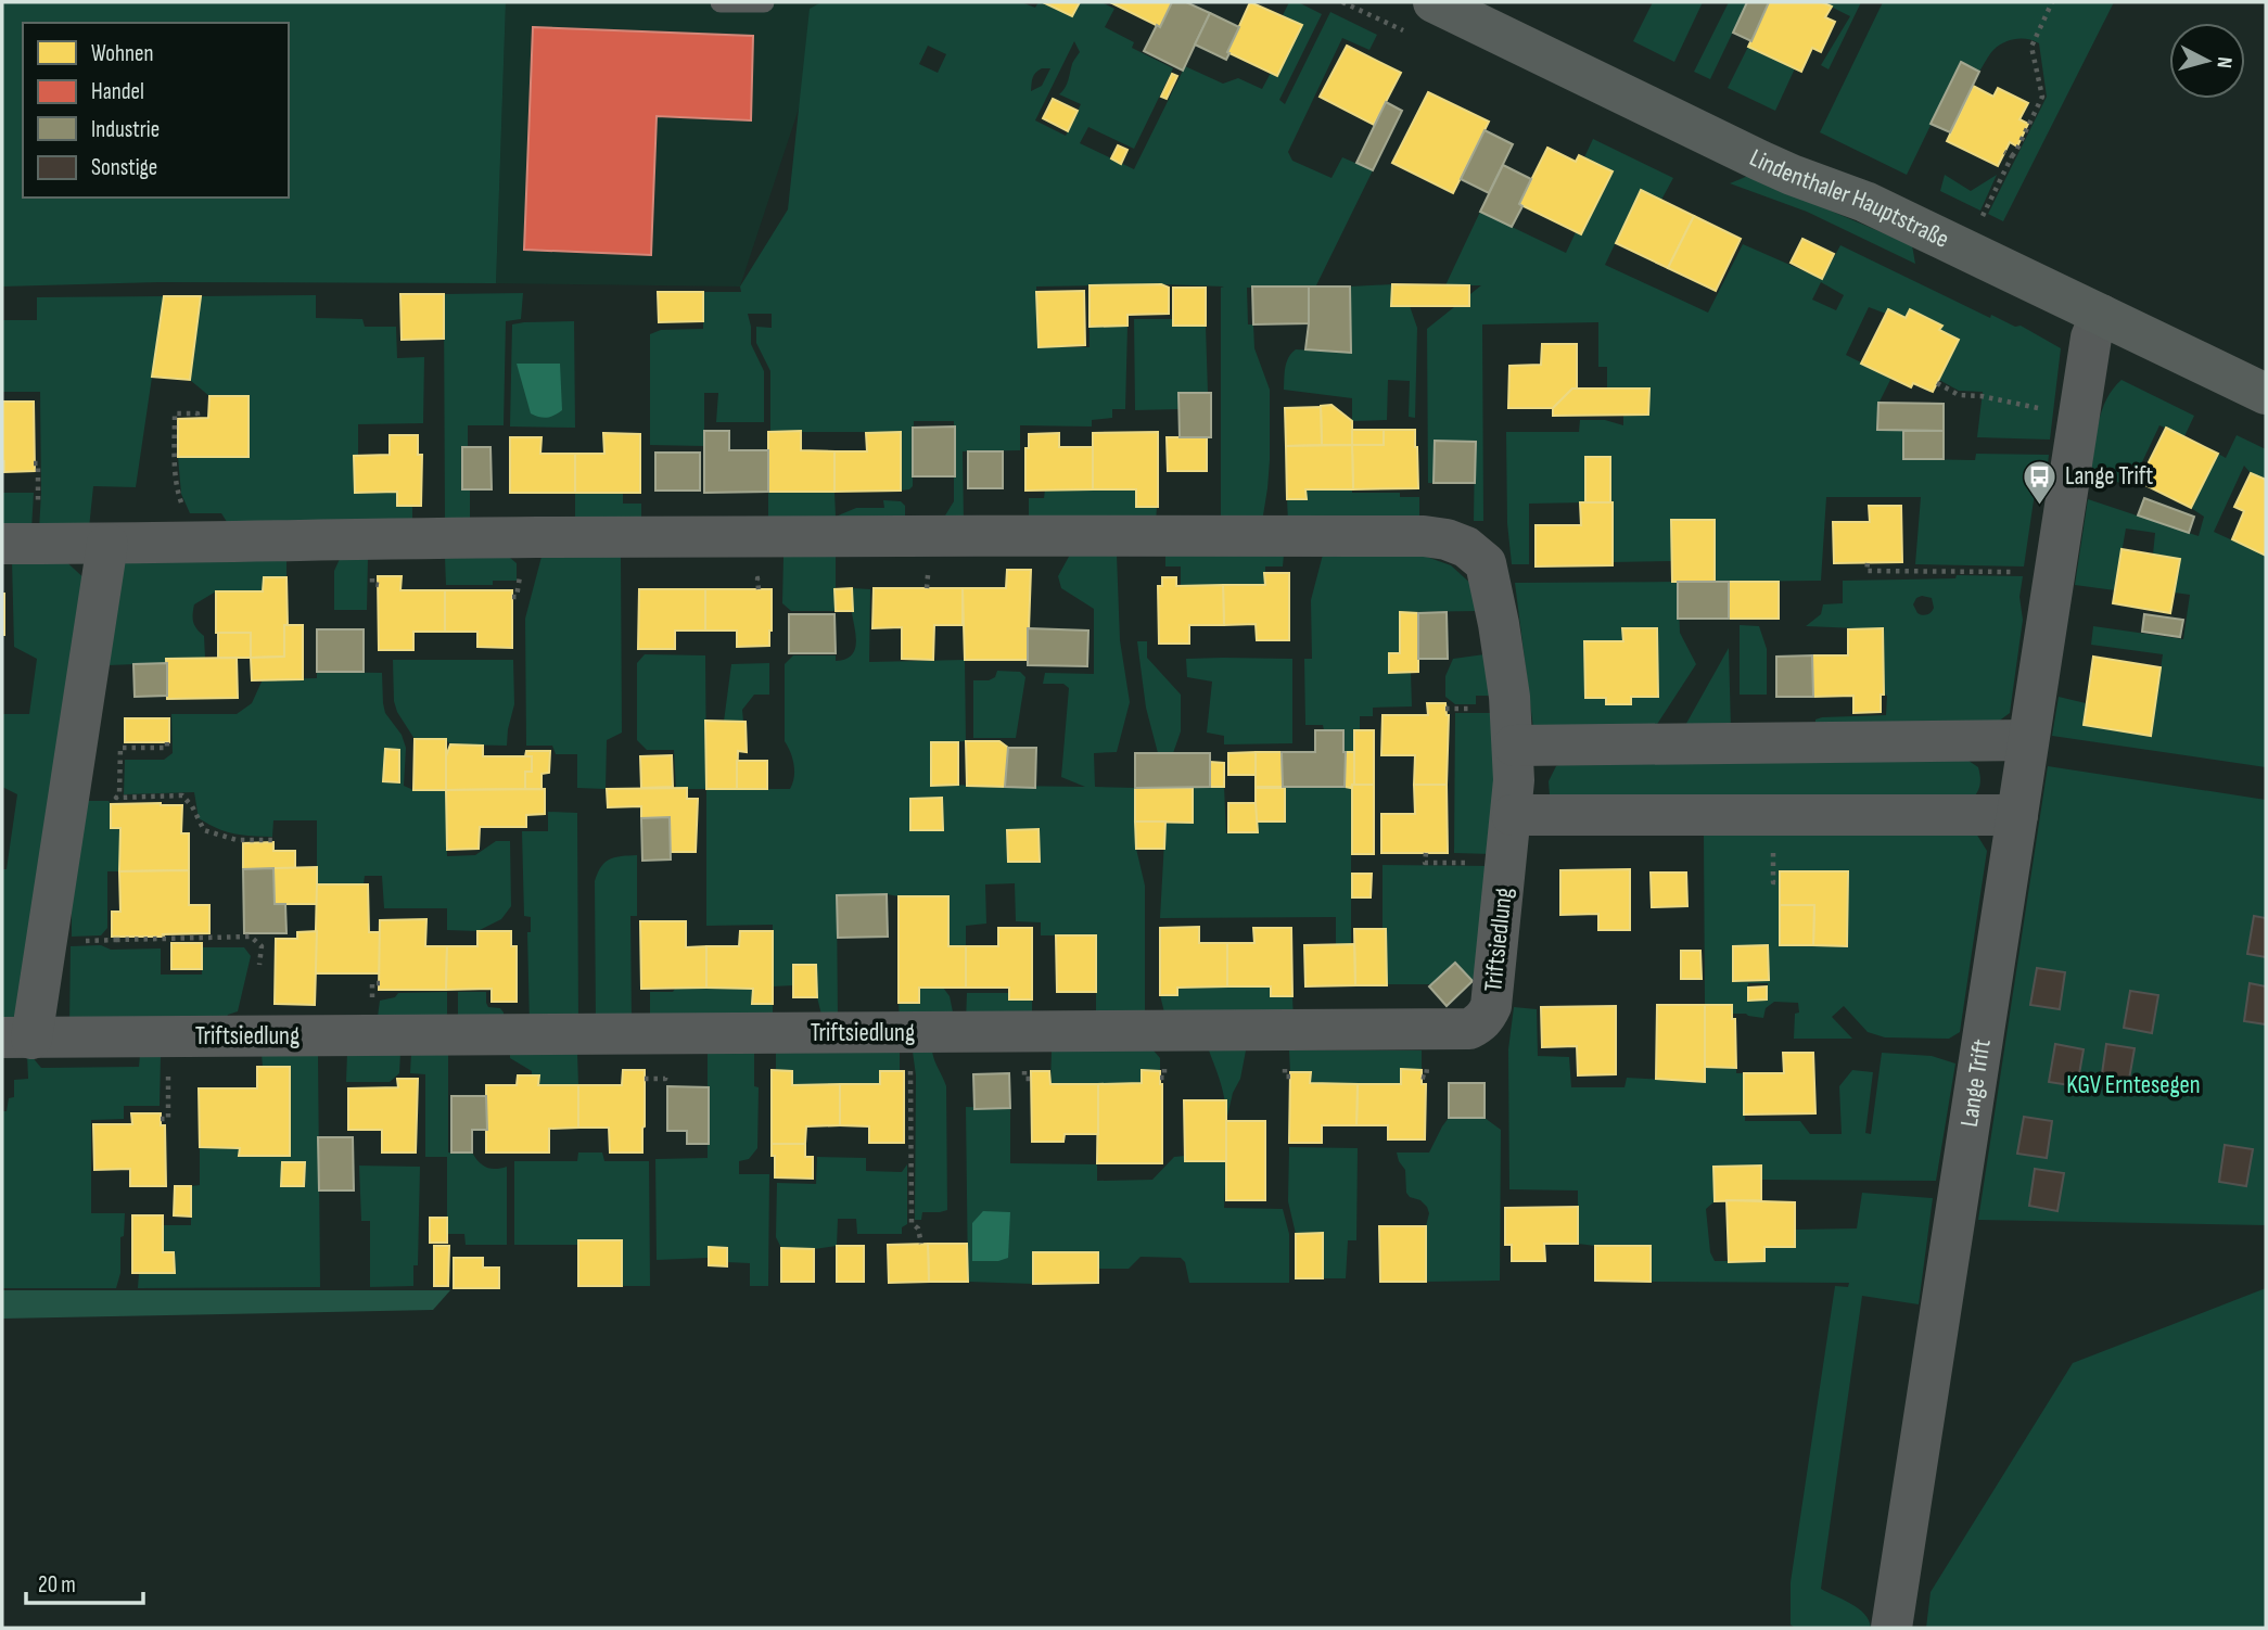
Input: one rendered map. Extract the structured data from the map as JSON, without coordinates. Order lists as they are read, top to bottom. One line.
{"streets":{"street":["Lindenthaler Hauptstraße","Triftsiedlung","Lange Trift"]},"crossings":[["Lindenthaler Hauptstraße","Lange Trift"]],"parks":["KGV Erntesegen"],"places":{"bus stop":["Lange Trift"]},"legend":["Wohnen","Handel","Industrie","Sonstige"],"scale_bar":"20 m","north":"right"}
